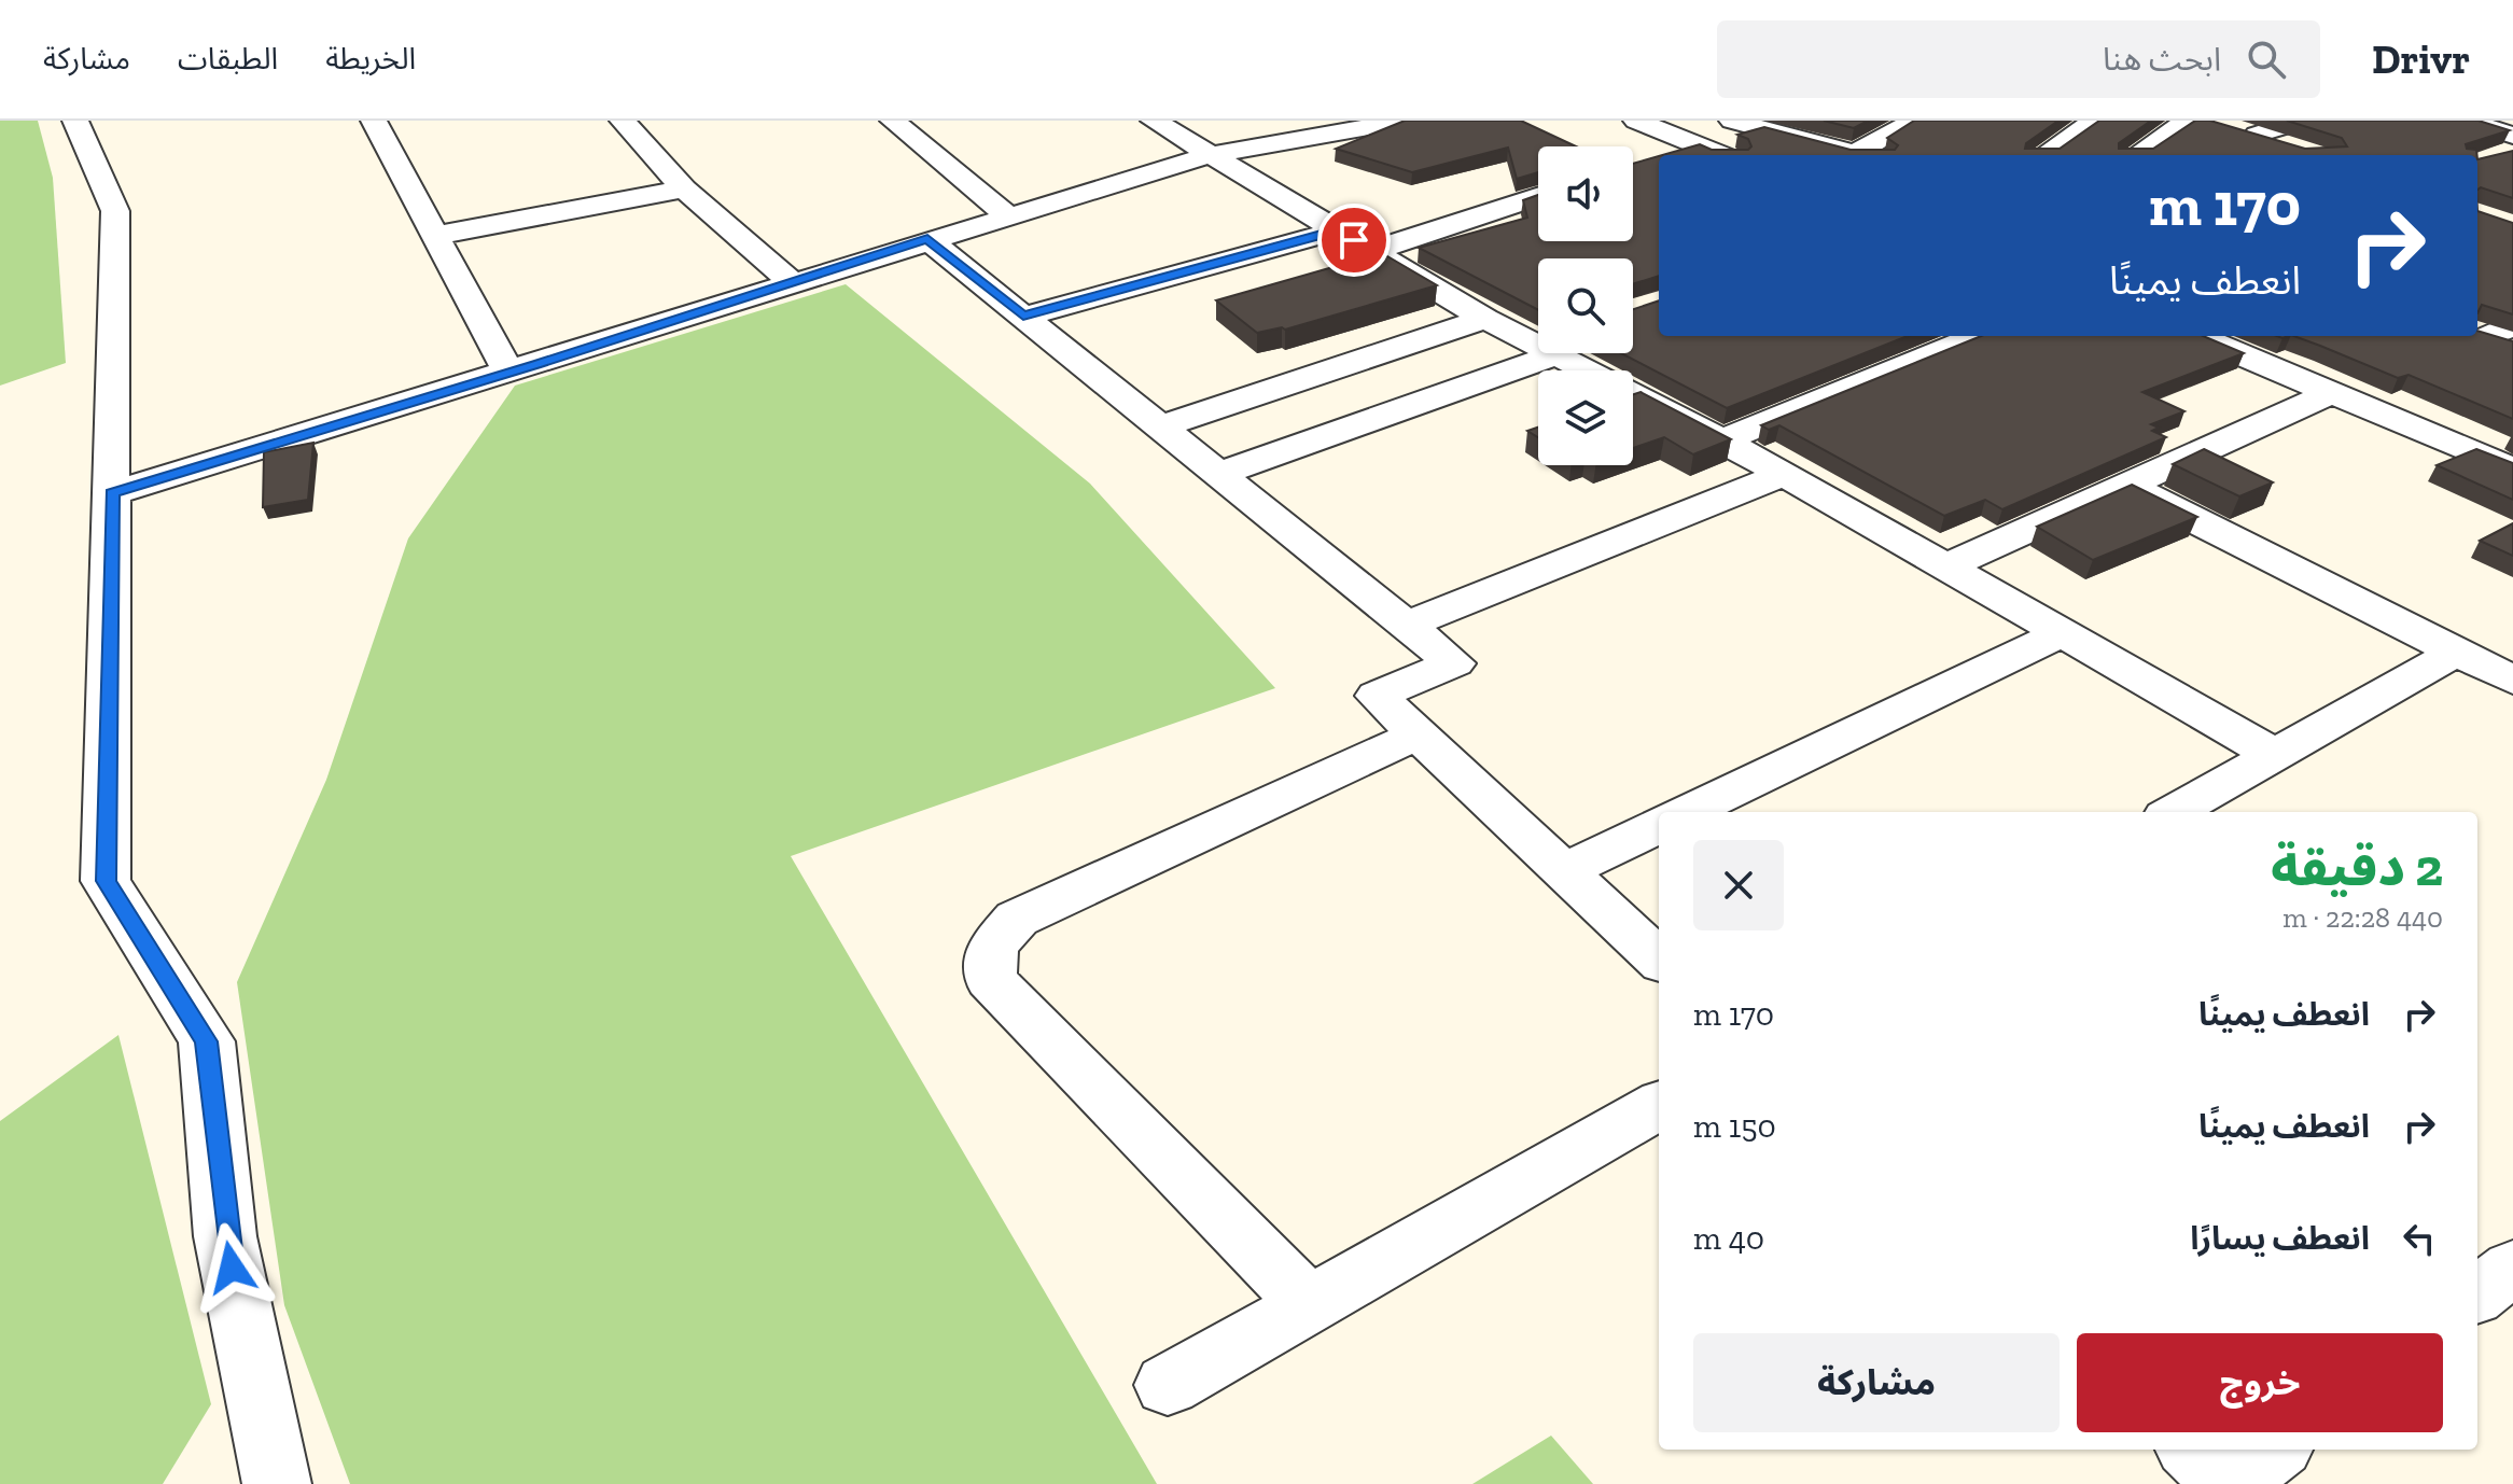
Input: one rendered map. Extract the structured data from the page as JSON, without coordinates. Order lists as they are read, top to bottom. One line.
{"page":{"header":"Drivr","search":"ابحث هنا","nav":["الخريطة","الطبقات","مشاركة"],"turn":["170 m","انعطف يمينًا"],"heading":["2 دقيقة","440 m · 22:28"],"list":[{"name":"انعطف يمينًا","value":"170 m"},{"name":"انعطف يمينًا","value":"150 m"},{"name":"انعطف يسارًا","value":"40 m"}],"buttons":["خروج","مشاركة"]}}
